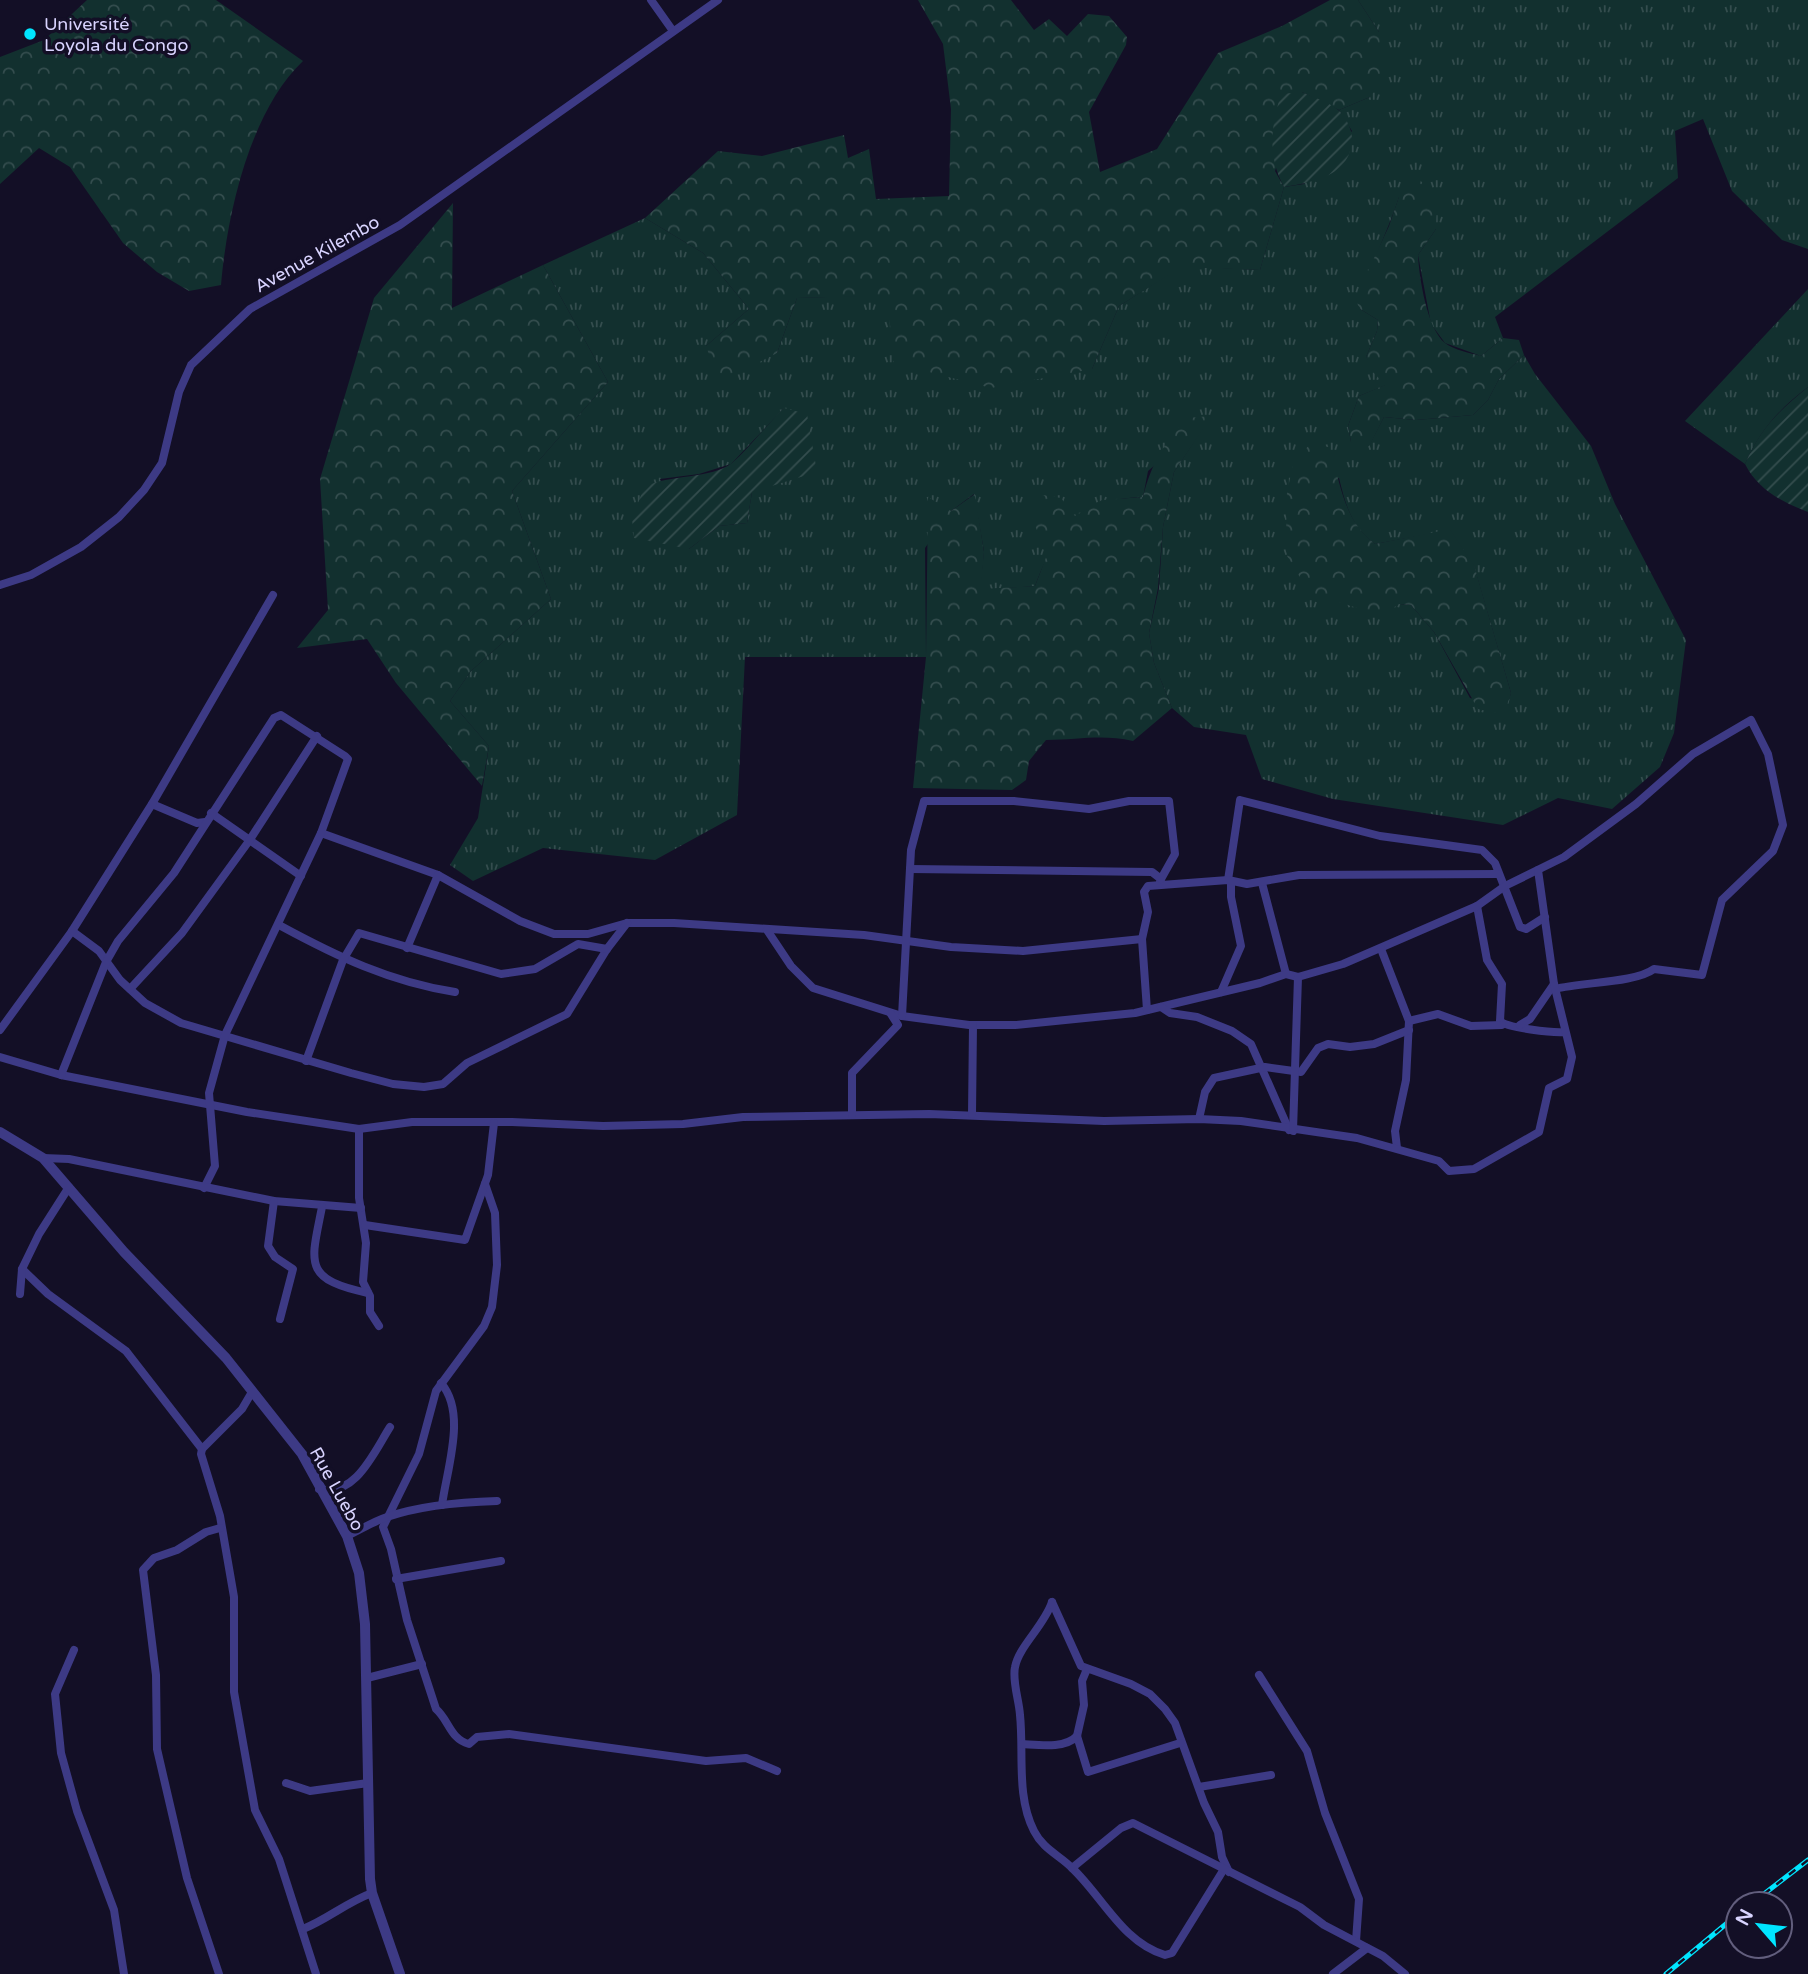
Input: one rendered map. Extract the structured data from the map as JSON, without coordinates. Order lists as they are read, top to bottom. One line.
{"streets":{"street":["Avenue Kilembo","Rue Luebo"]},"places":["Université Loyola du Congo"],"north":"top left"}
